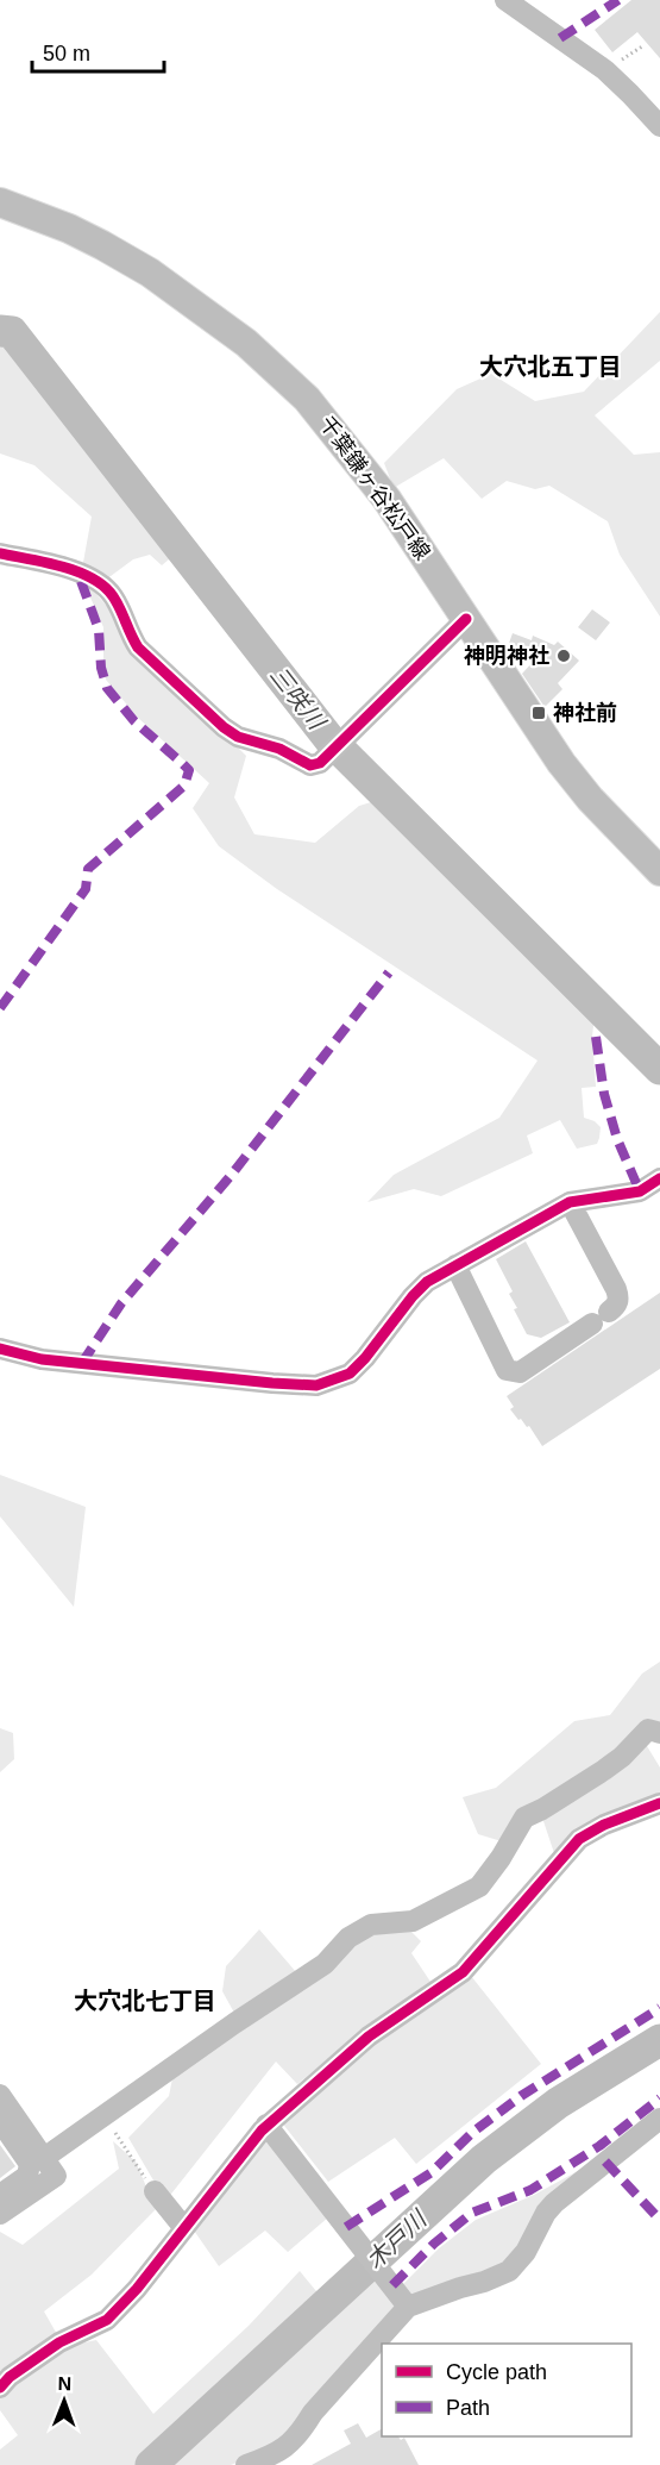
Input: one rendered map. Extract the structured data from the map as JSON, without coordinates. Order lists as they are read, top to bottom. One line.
{"streets":{"main road":["千葉鎌ヶ谷松戸線"]},"districts":["大穴北五丁目","大穴北七丁目"],"water":["三咲川","木戸川"],"places":{"other":["神明神社"],"transit":["神社前"]},"legend":["Cycle path","Path"],"scale_bar":"50 m","north":"top"}
